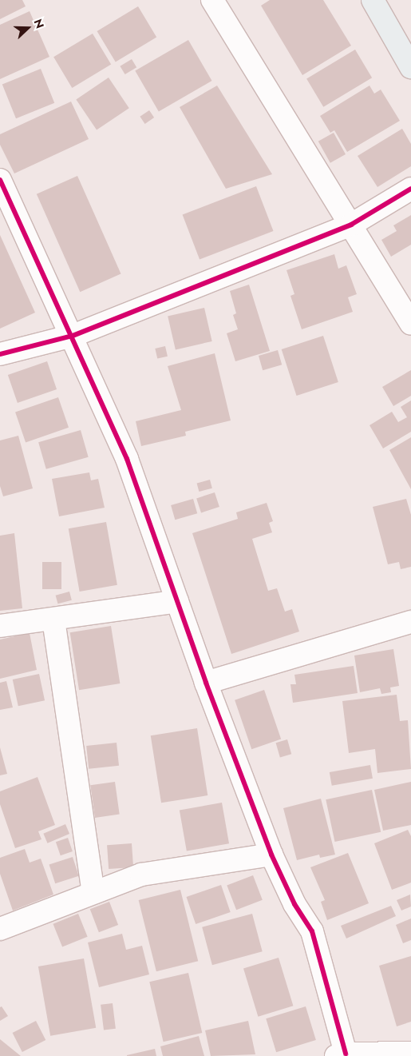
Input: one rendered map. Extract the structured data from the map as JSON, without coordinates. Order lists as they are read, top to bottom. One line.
{"north":"right"}
